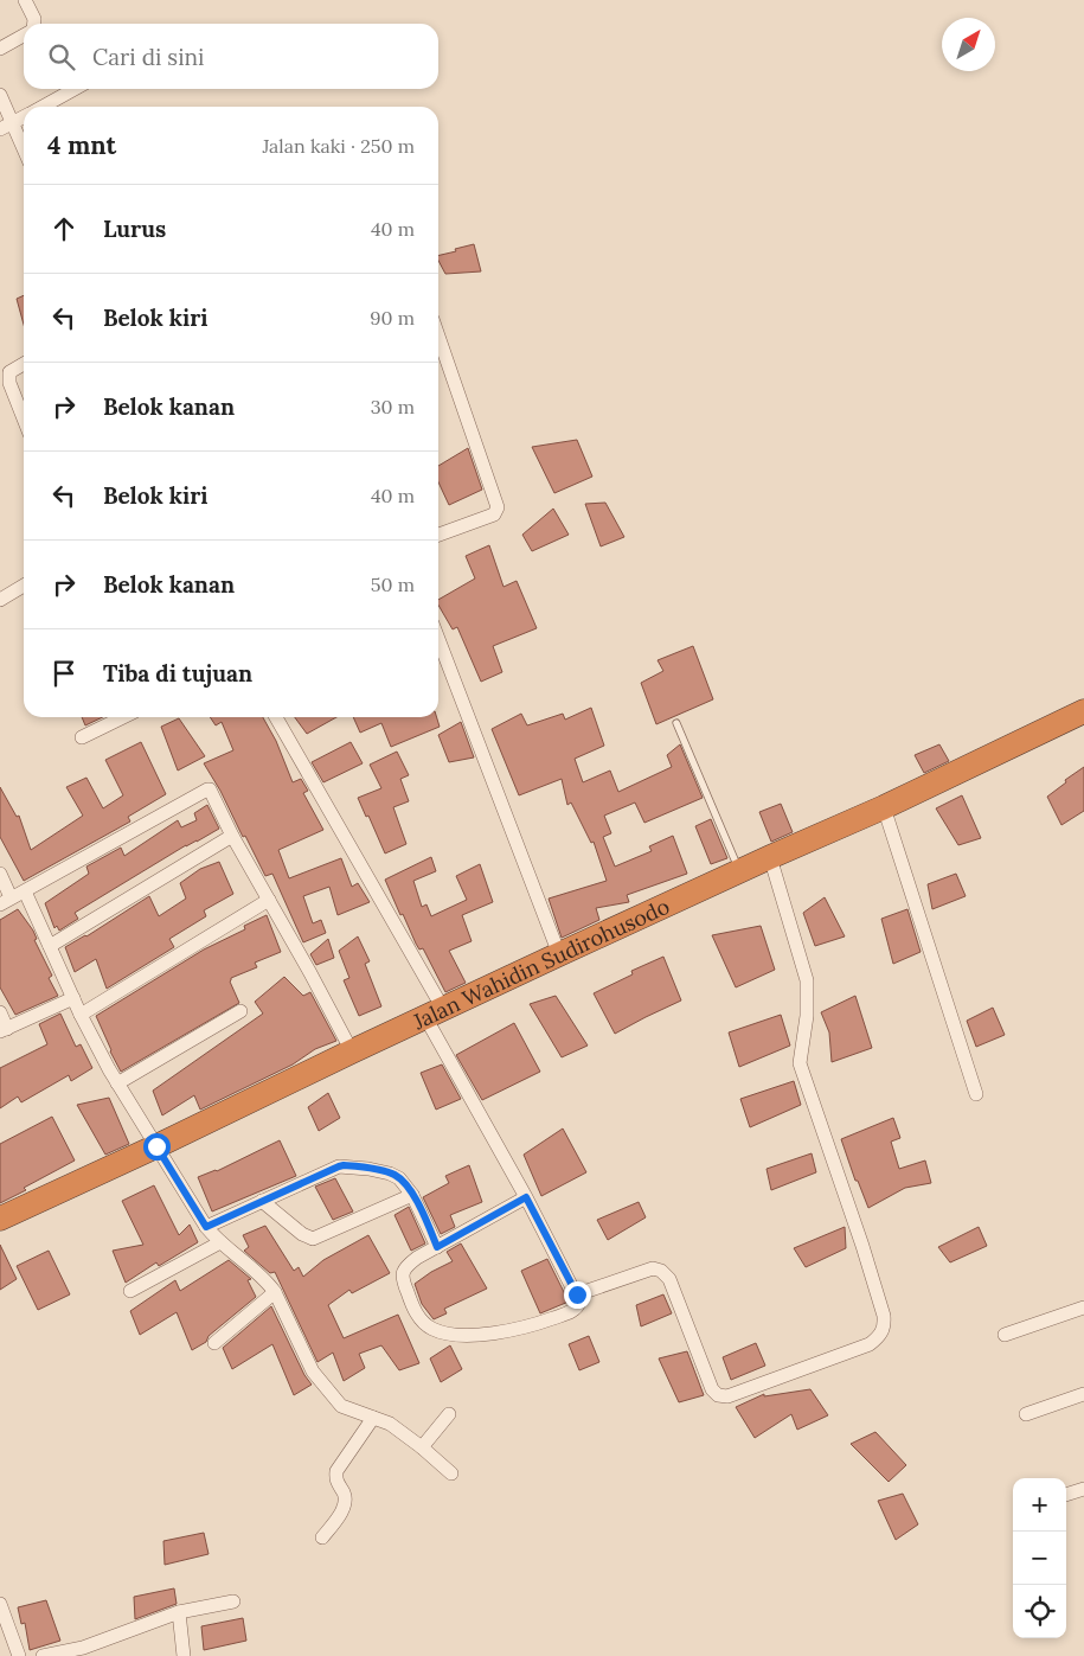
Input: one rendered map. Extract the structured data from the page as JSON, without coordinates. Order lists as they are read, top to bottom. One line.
{"streets":{"highway":["Jalan Wahidin Sudirohusodo"]},"north":"top right","page":{"search":"Cari di sini","heading":["4 mnt","Jalan kaki · 250 m"],"list":[["Lurus","40 m"],["Belok kiri","90 m"],["Belok kanan","30 m"],["Belok kiri","40 m"],["Belok kanan","50 m"],"Tiba di tujuan"],"map_buttons":["+","−"]}}
